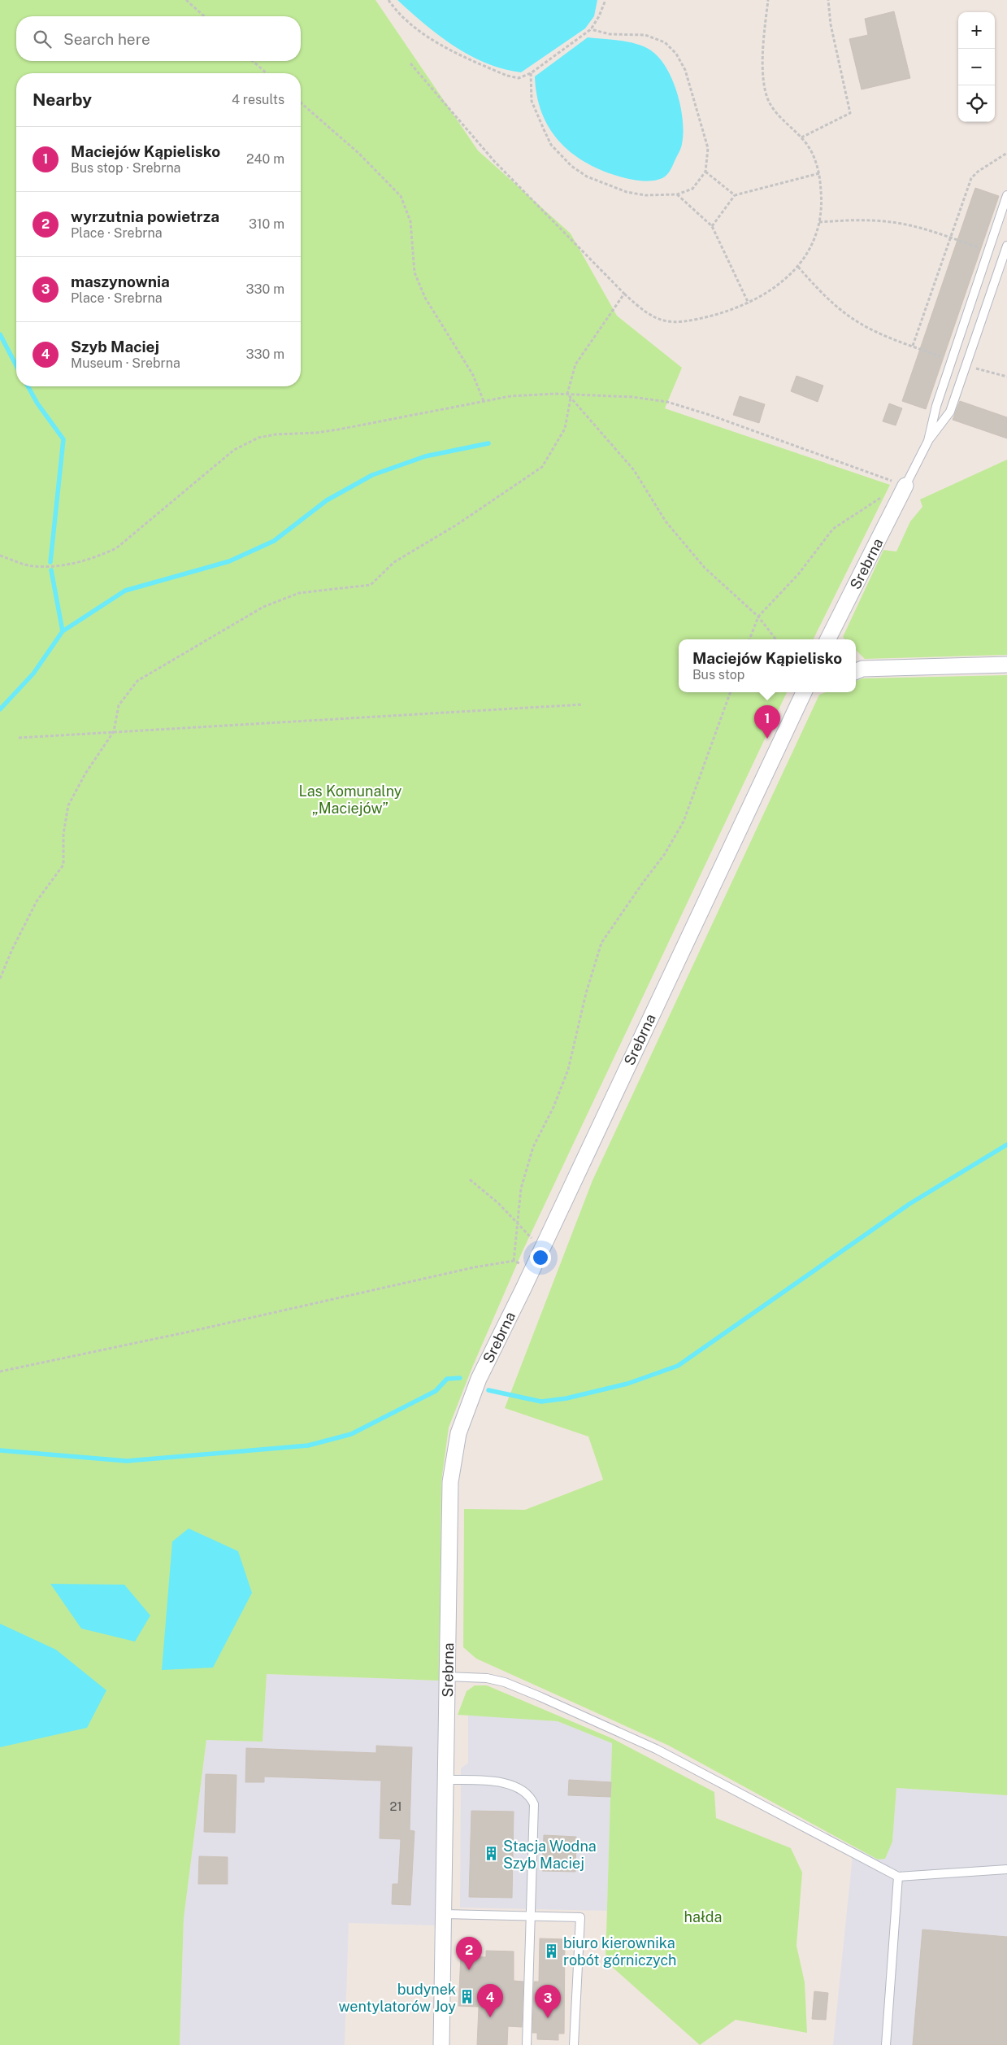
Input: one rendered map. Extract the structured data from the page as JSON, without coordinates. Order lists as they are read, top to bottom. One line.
{"streets":{"street":["Srebrna"]},"parks":["Las Komunalny „Maciejów”","hałda"],"places":{"building":["Stacja Wodna Szyb Maciej","biuro kierownika robót górniczych","budynek wentylatorów Joy"]},"house_numbers":["21"],"page":{"map_buttons":["+","−"],"search":"Search here","heading":["Nearby","4 results"],"list":[{"mark":"1","name":"Maciejów Kąpielisko","note":"Bus stop · Srebrna","value":"240 m"},{"mark":"2","name":"wyrzutnia powietrza","note":"Place · Srebrna","value":"310 m"},{"mark":"3","name":"maszynownia","note":"Place · Srebrna","value":"330 m"},{"mark":"4","name":"Szyb Maciej","note":"Museum · Srebrna","value":"330 m"}],"popup":["Maciejów Kąpielisko","Bus stop"],"pins":["1","2","4","3"]}}
